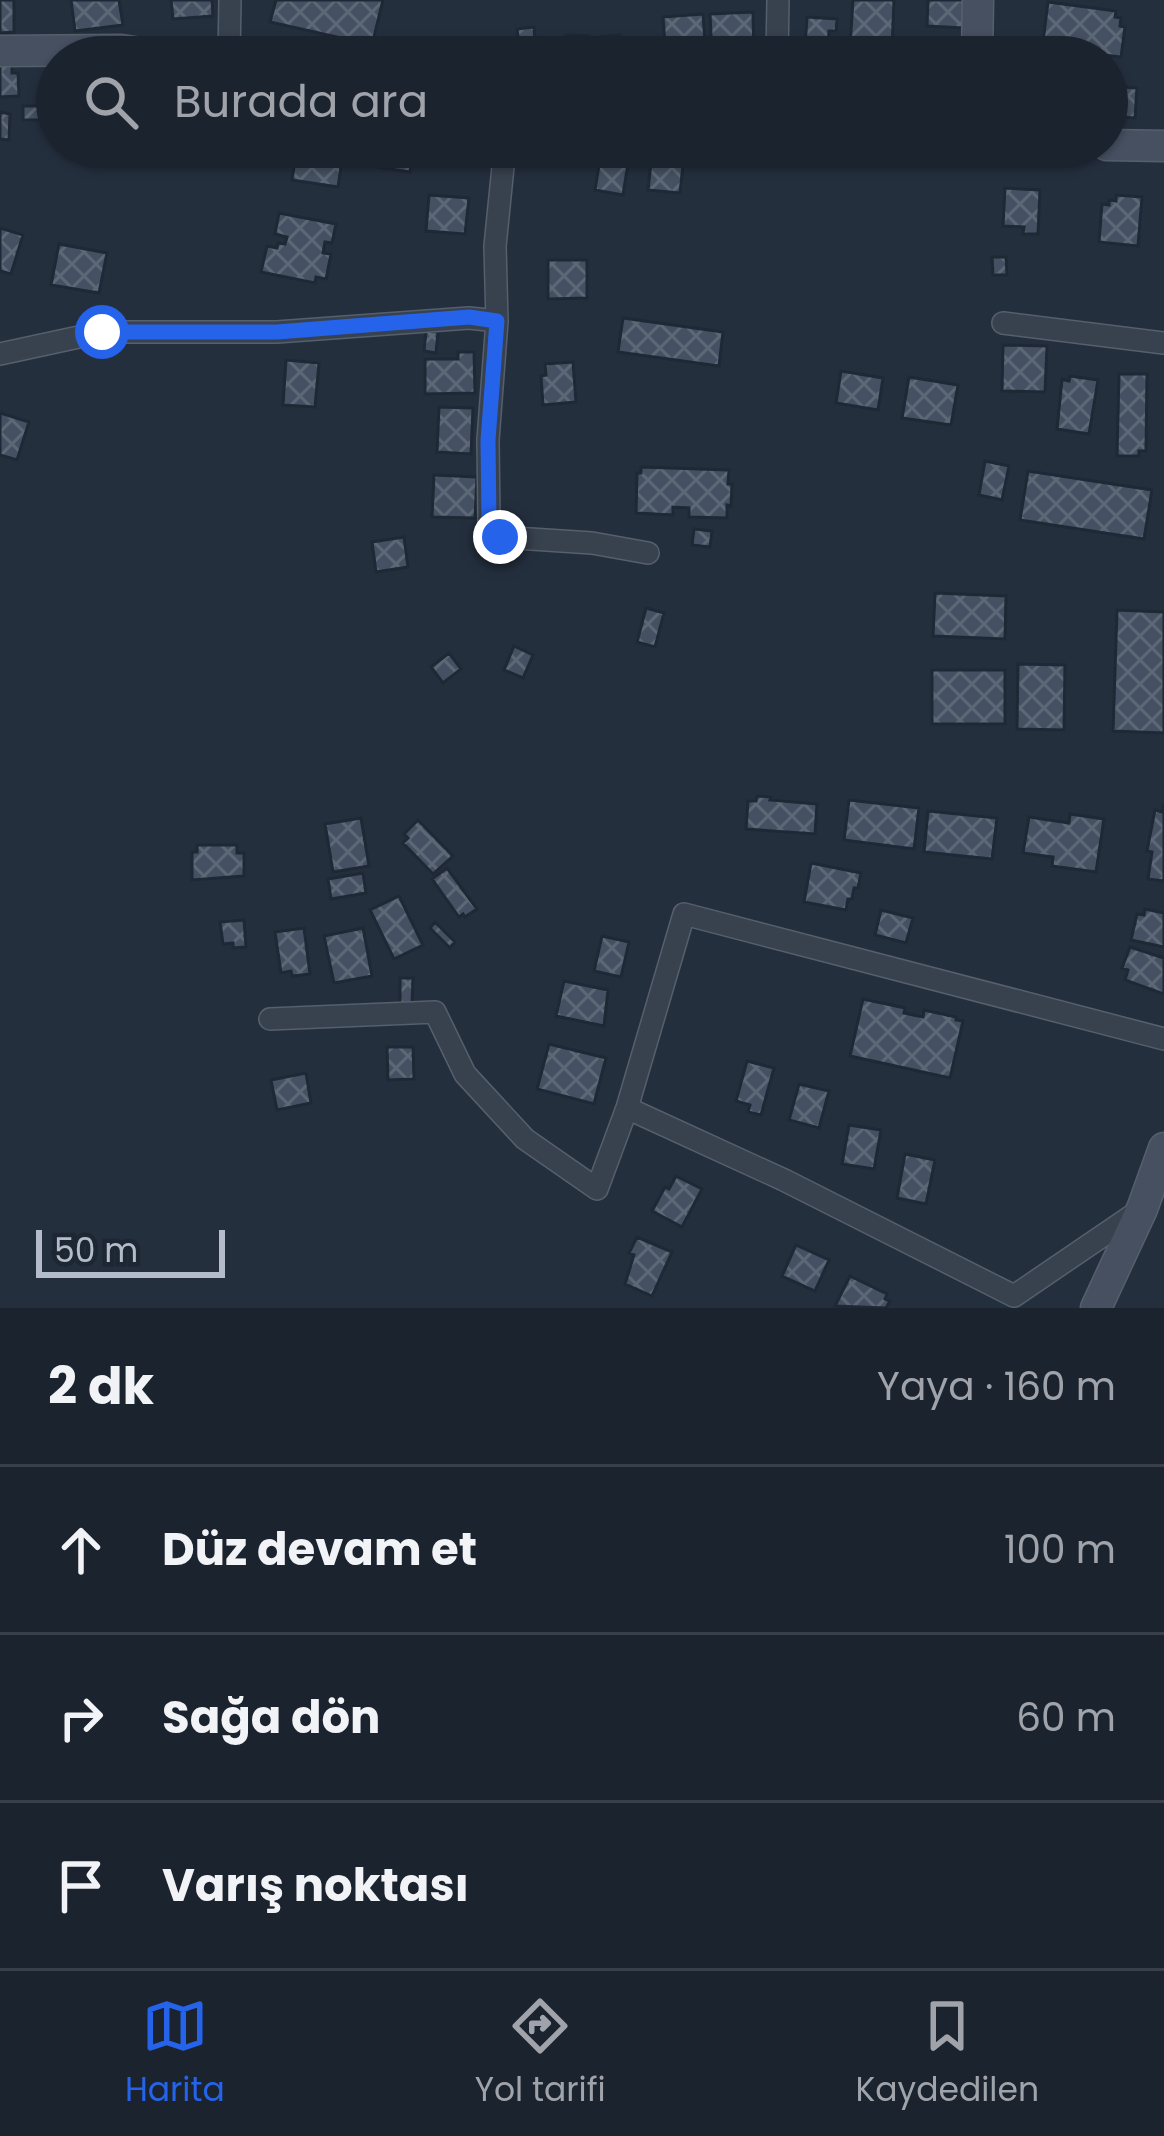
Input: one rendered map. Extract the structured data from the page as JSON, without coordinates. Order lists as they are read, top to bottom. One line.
{"scale_bar":"50 m","page":{"search":"Burada ara","scale":"50 m","heading":["2 dk","Yaya · 160 m"],"list":[["Düz devam et","100 m"],["Sağa dön","60 m"],"Varış noktası"],"nav":["Harita","Yol tarifi","Kaydedilen"]}}
